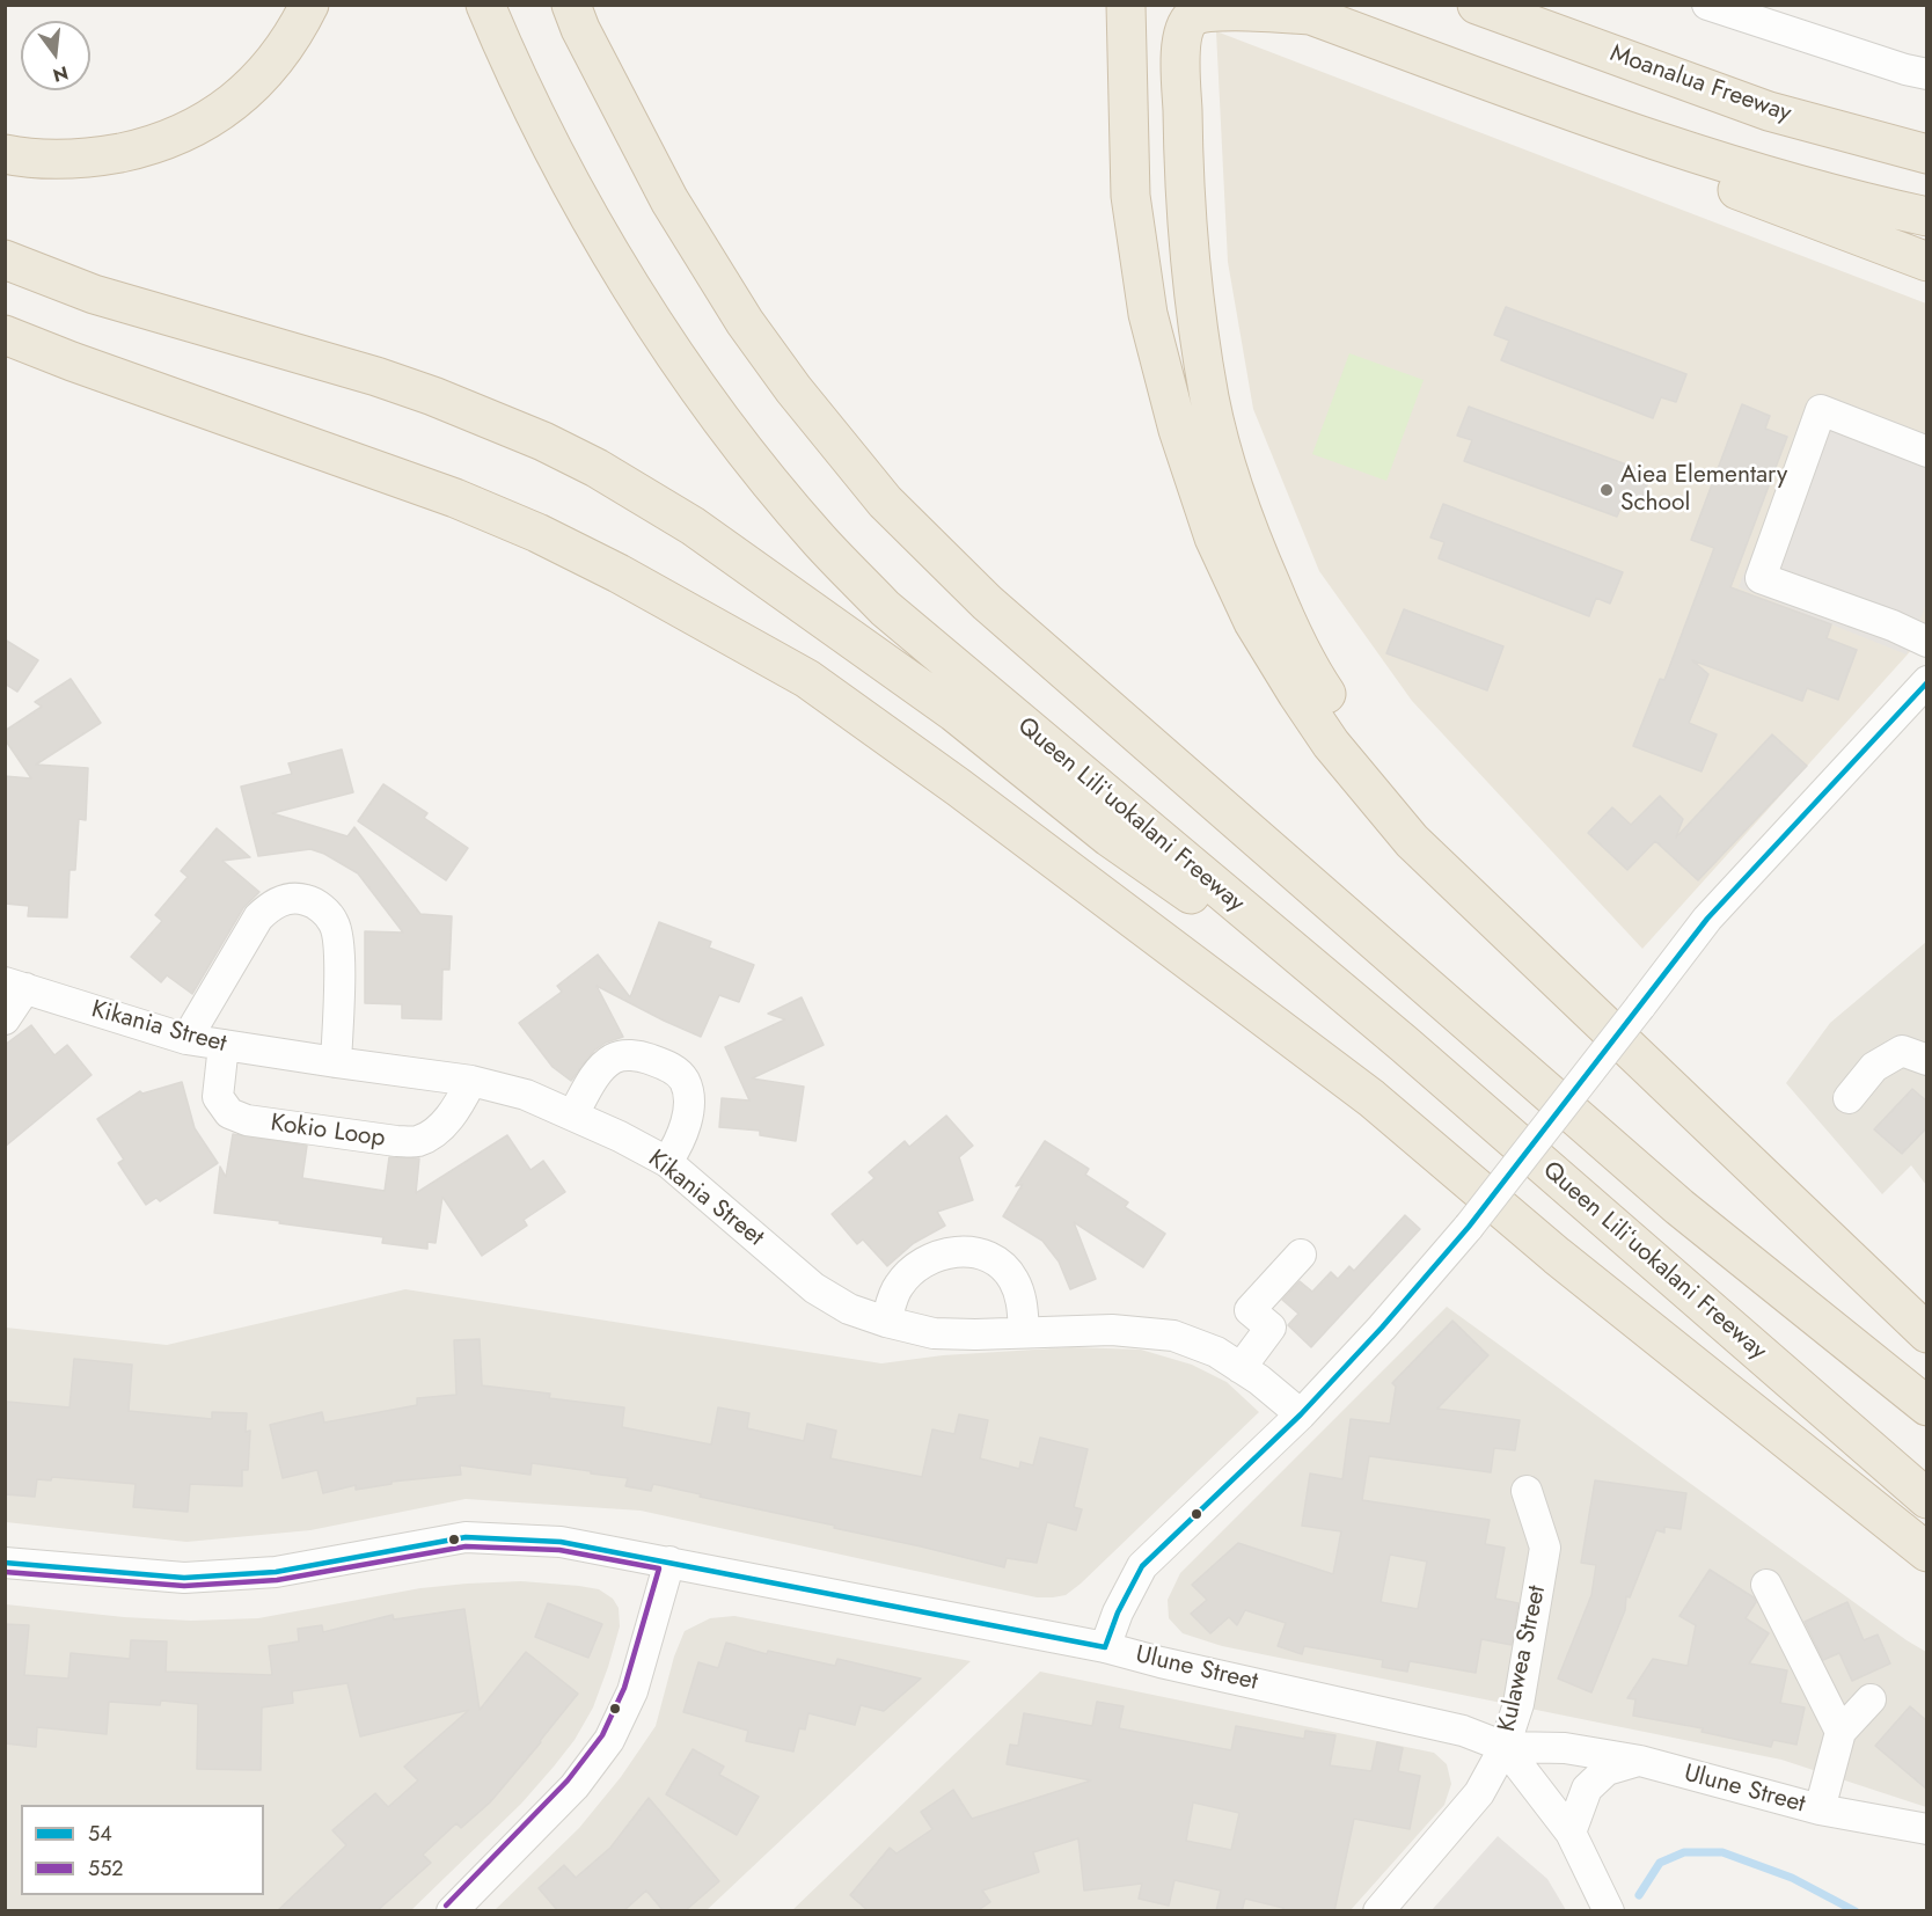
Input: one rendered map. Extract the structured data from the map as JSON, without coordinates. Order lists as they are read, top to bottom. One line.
{"streets":{"highway":["Moanalua Freeway","Queen Liliʻuokalani Freeway"],"street":["Kikania Street","Kokio Loop","Kulawea Street","Ulune Street"]},"crossings":[["Kikania Street","Kokio Loop"],["Kulawea Street","Ulune Street"]],"places":["Aiea Elementary School"],"lines":["transit line 54","transit line 552"],"legend":["54","552"],"north":"bottom"}
